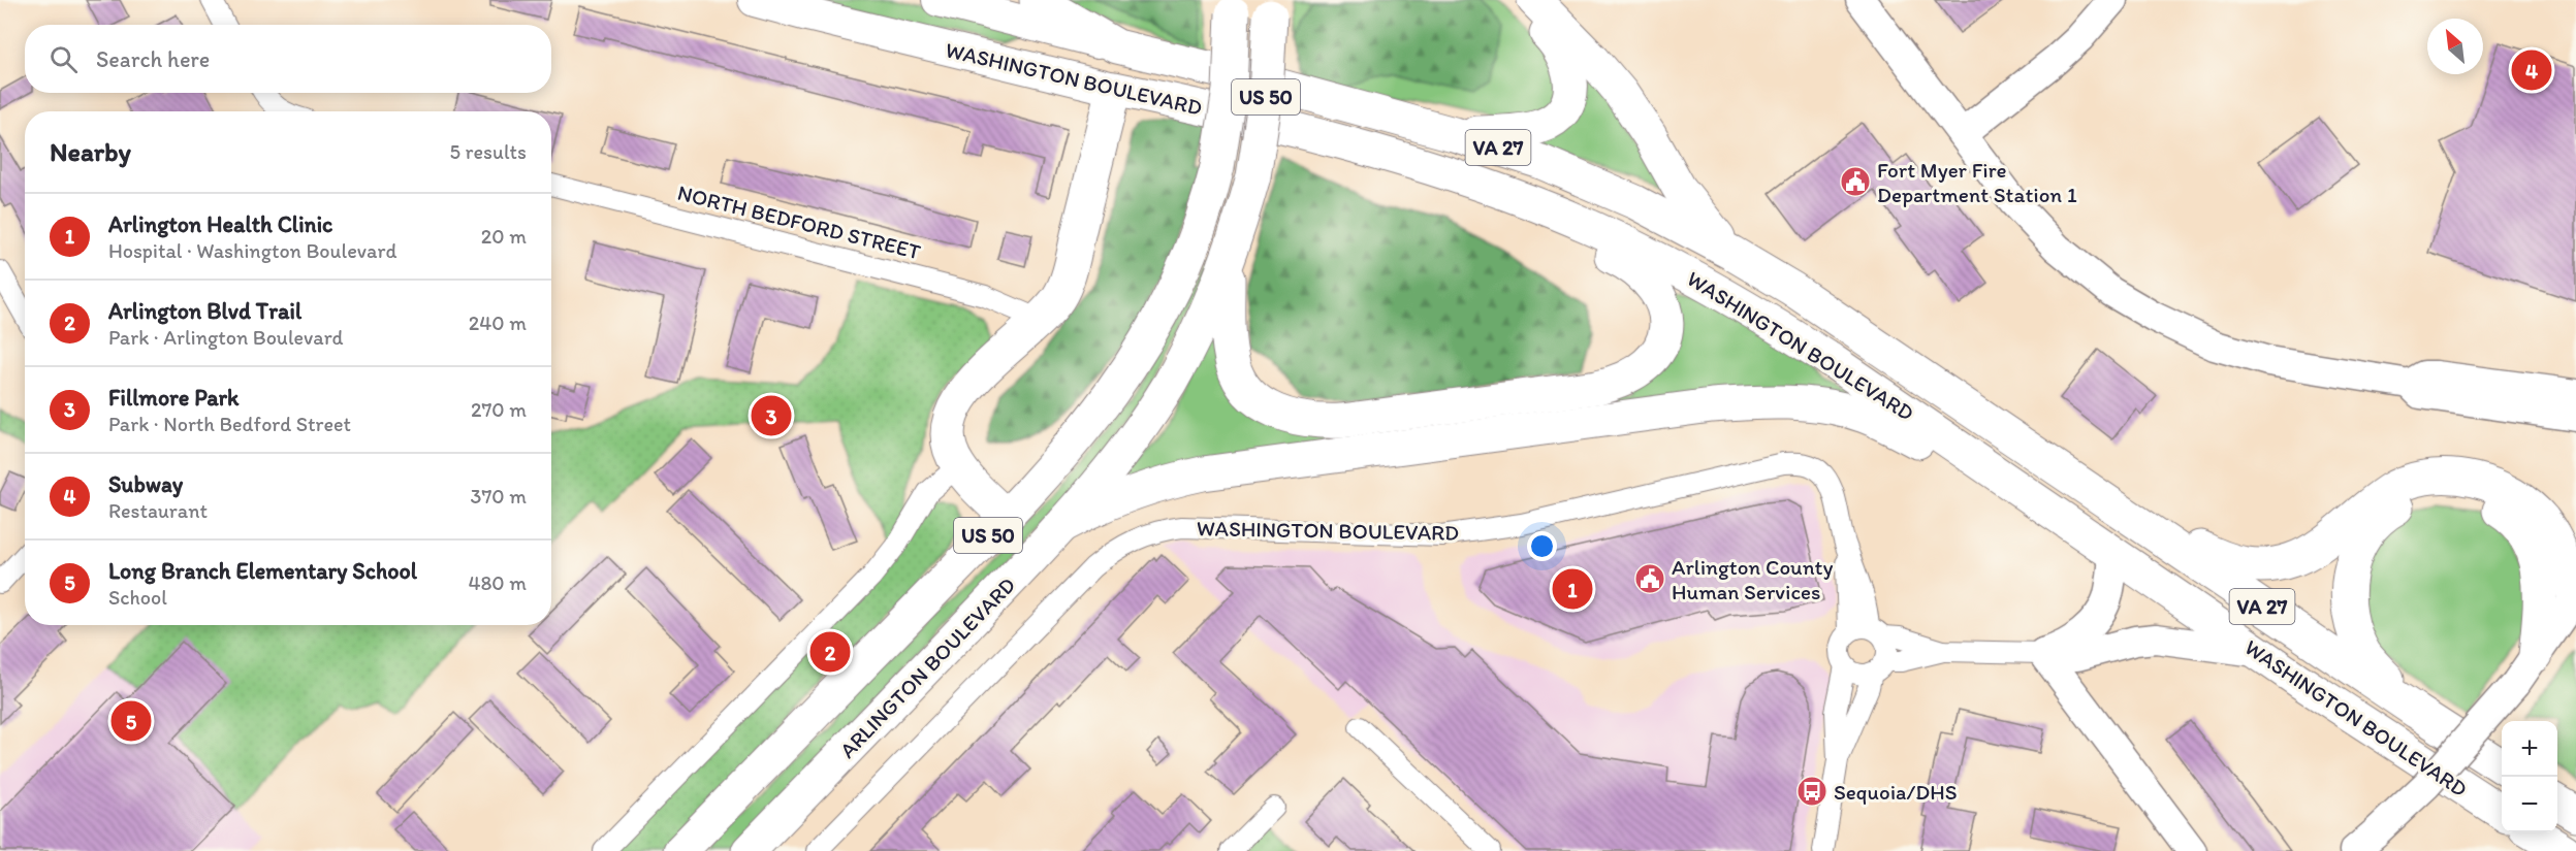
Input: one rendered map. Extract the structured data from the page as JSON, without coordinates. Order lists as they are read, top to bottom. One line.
{"streets":{"highway":["WASHINGTON BOULEVARD","US 50","VA 27","ARLINGTON BOULEVARD"],"street":["NORTH BEDFORD STREET"]},"places":{"public building":["Fort Myer Fire Department Station 1","Arlington County Human Services"],"bus stop":["Sequoia/DHS"]},"north":"top left","page":{"search":"Search here","pins":["4","3","1","2","5"],"heading":["Nearby","5 results"],"list":[{"mark":"1","name":"Arlington Health Clinic","note":"Hospital · Washington Boulevard","value":"20 m"},{"mark":"2","name":"Arlington Blvd Trail","note":"Park · Arlington Boulevard","value":"240 m"},{"mark":"3","name":"Fillmore Park","note":"Park · North Bedford Street","value":"270 m"},{"mark":"4","name":"Subway","note":"Restaurant","value":"370 m"},{"mark":"5","name":"Long Branch Elementary School","note":"School","value":"480 m"}],"map_buttons":["+","−"]}}
